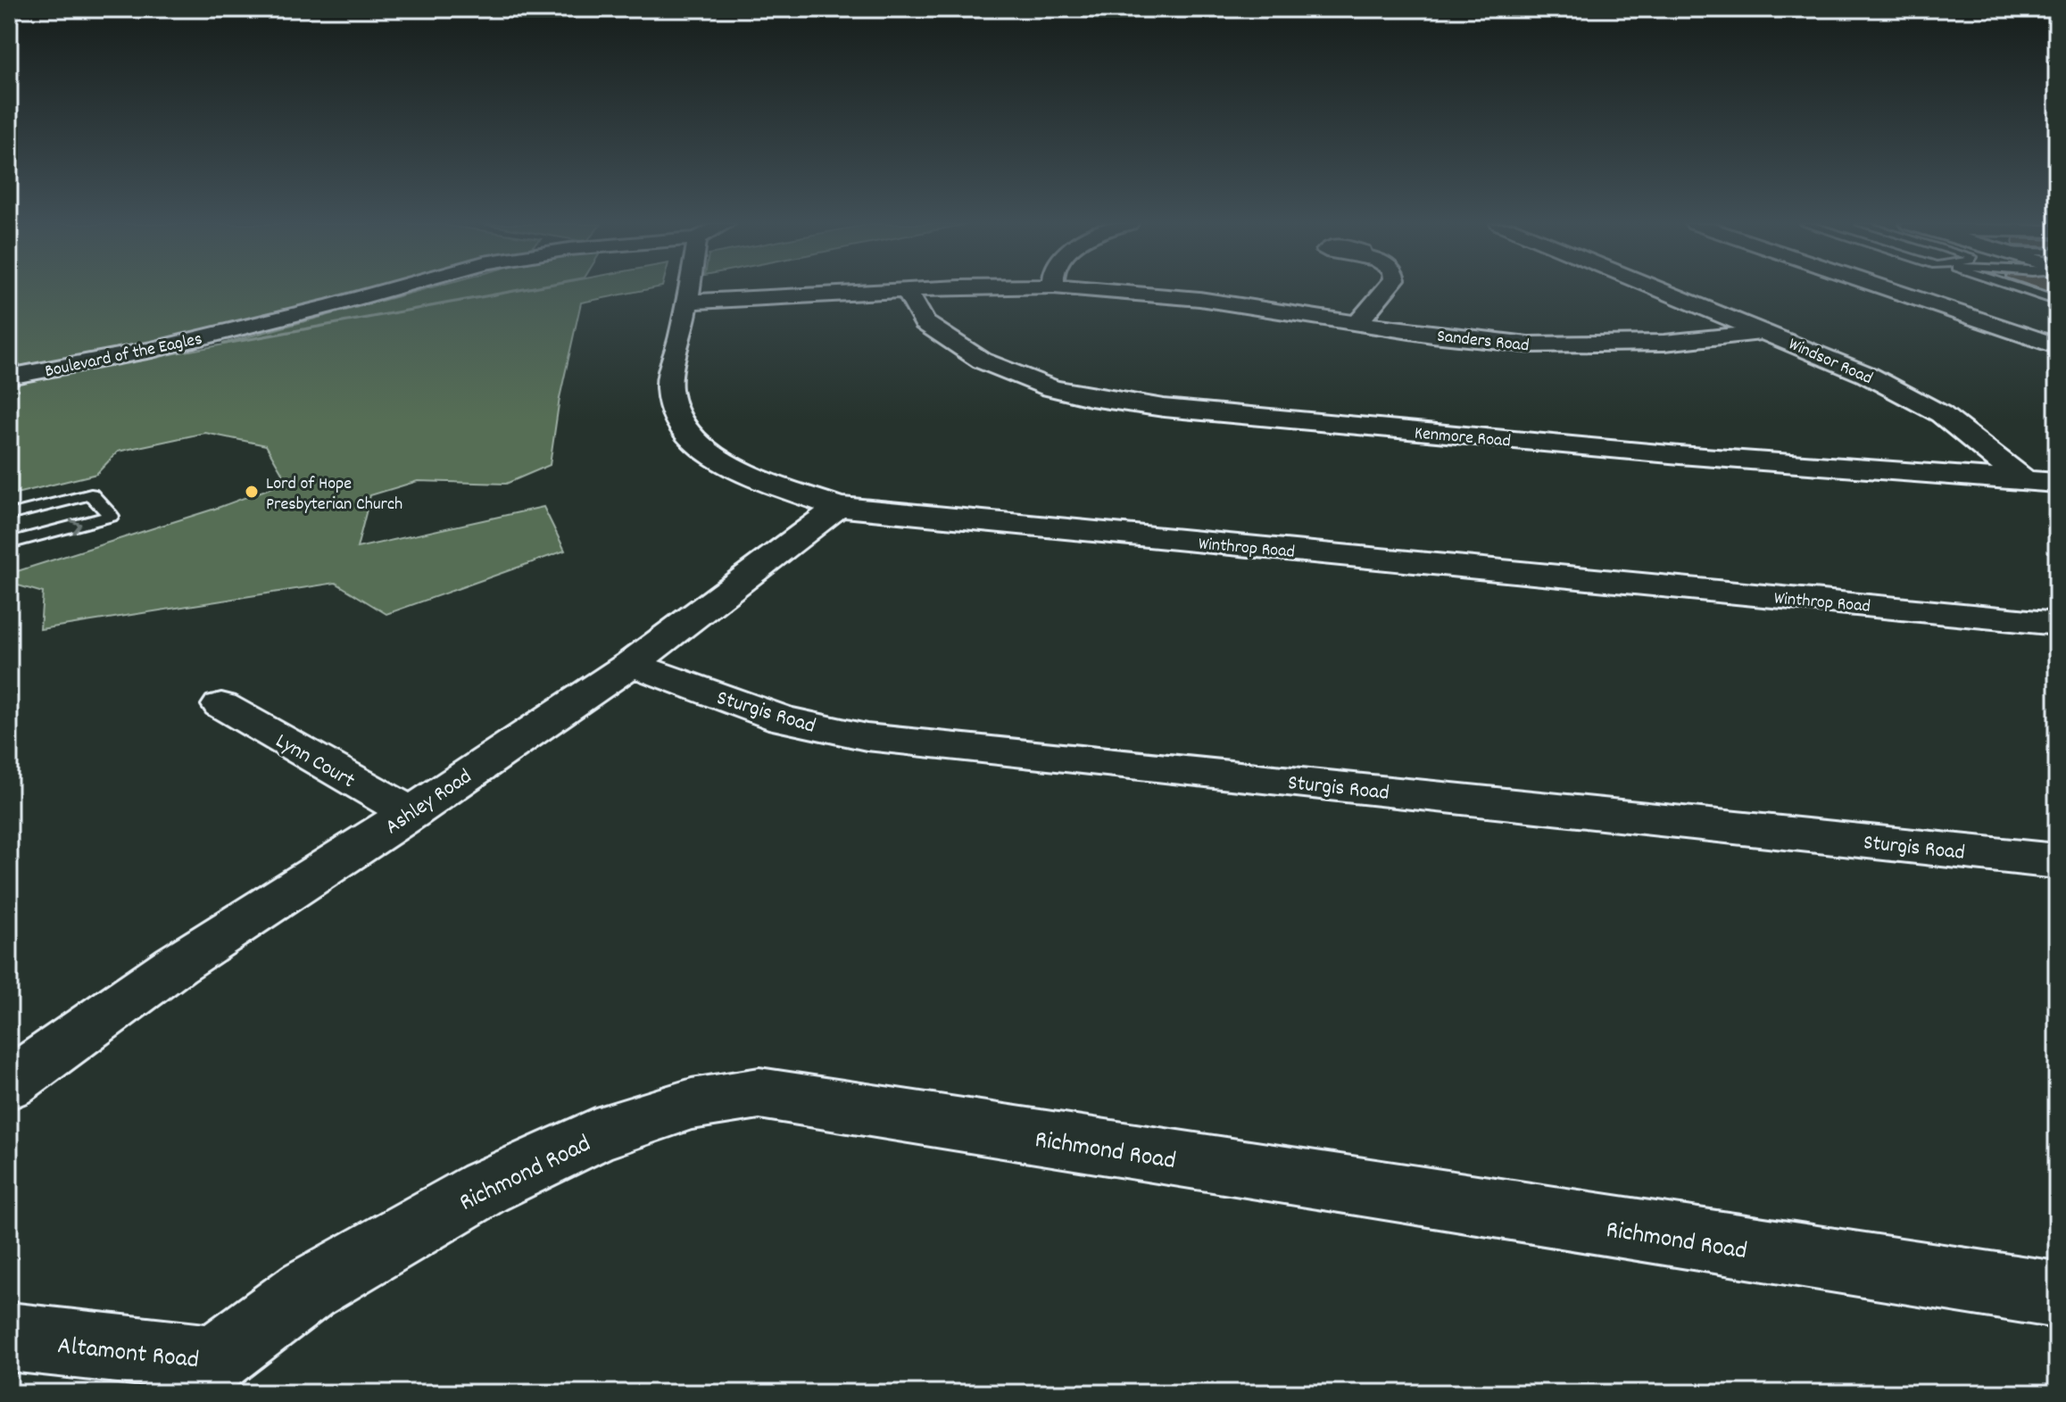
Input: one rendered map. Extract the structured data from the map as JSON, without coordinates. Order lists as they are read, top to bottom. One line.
{"streets":{"street":["Sanders Road","Boulevard of the Eagles","Windsor Road","Kenmore Road","Winthrop Road","Sturgis Road","Lynn Court","Ashley Road","Richmond Road","Altamont Road"]},"crossings":[["Sanders Road","Windsor Road"],["Sanders Road","Kenmore Road"],["Sanders Road","Winthrop Road"],["Windsor Road","Kenmore Road"],["Winthrop Road","Ashley Road"],["Sturgis Road","Ashley Road"],["Lynn Court","Ashley Road"],["Richmond Road","Altamont Road"]],"places":["Lord of Hope Presbyterian Church"]}
